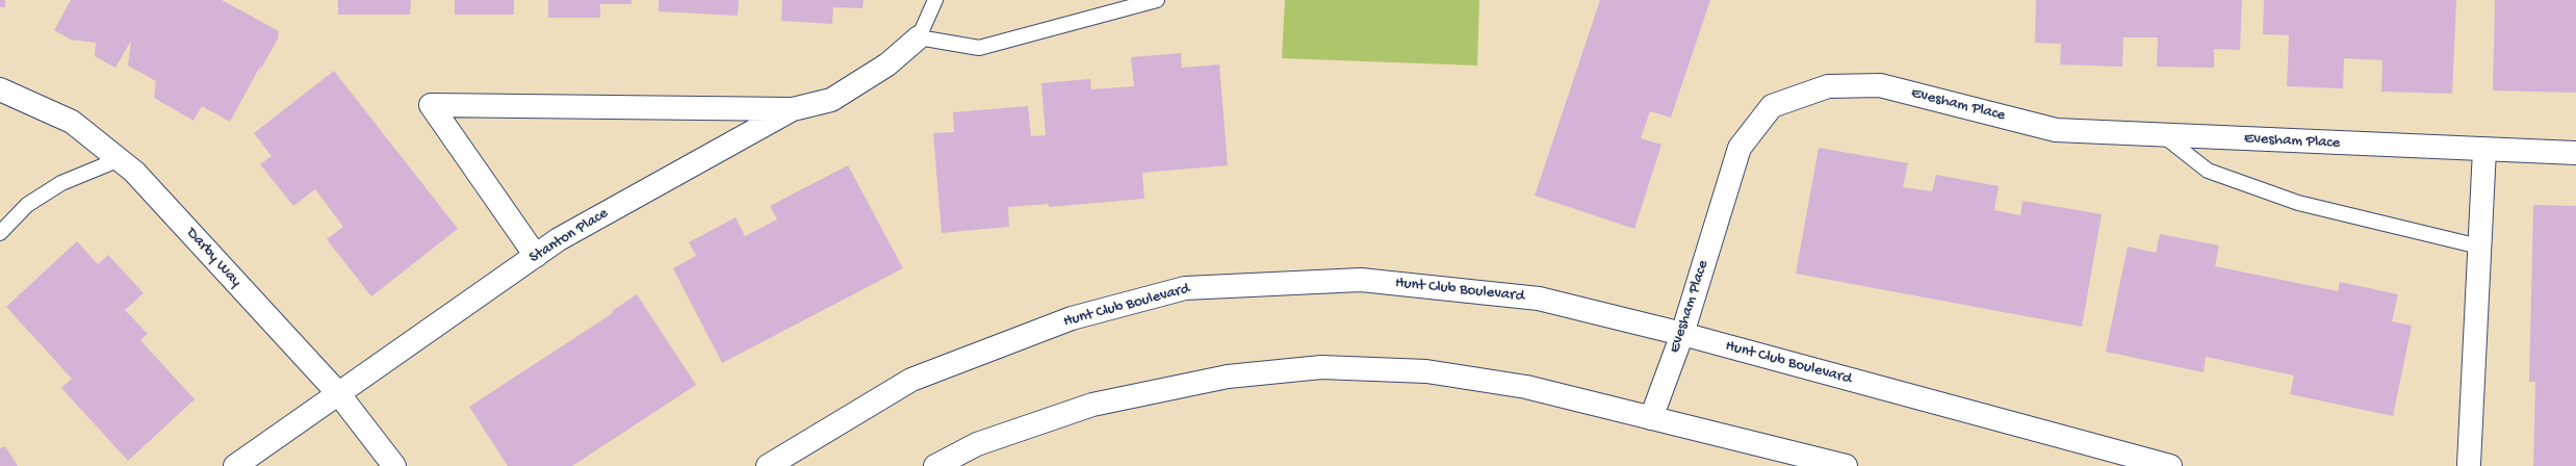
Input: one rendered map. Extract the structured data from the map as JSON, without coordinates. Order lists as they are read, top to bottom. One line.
{"streets":{"street":["Evesham Place","Stanton Place","Darby Way","Hunt Club Boulevard"]},"crossings":[["Evesham Place","Hunt Club Boulevard"],["Stanton Place","Darby Way"]]}
